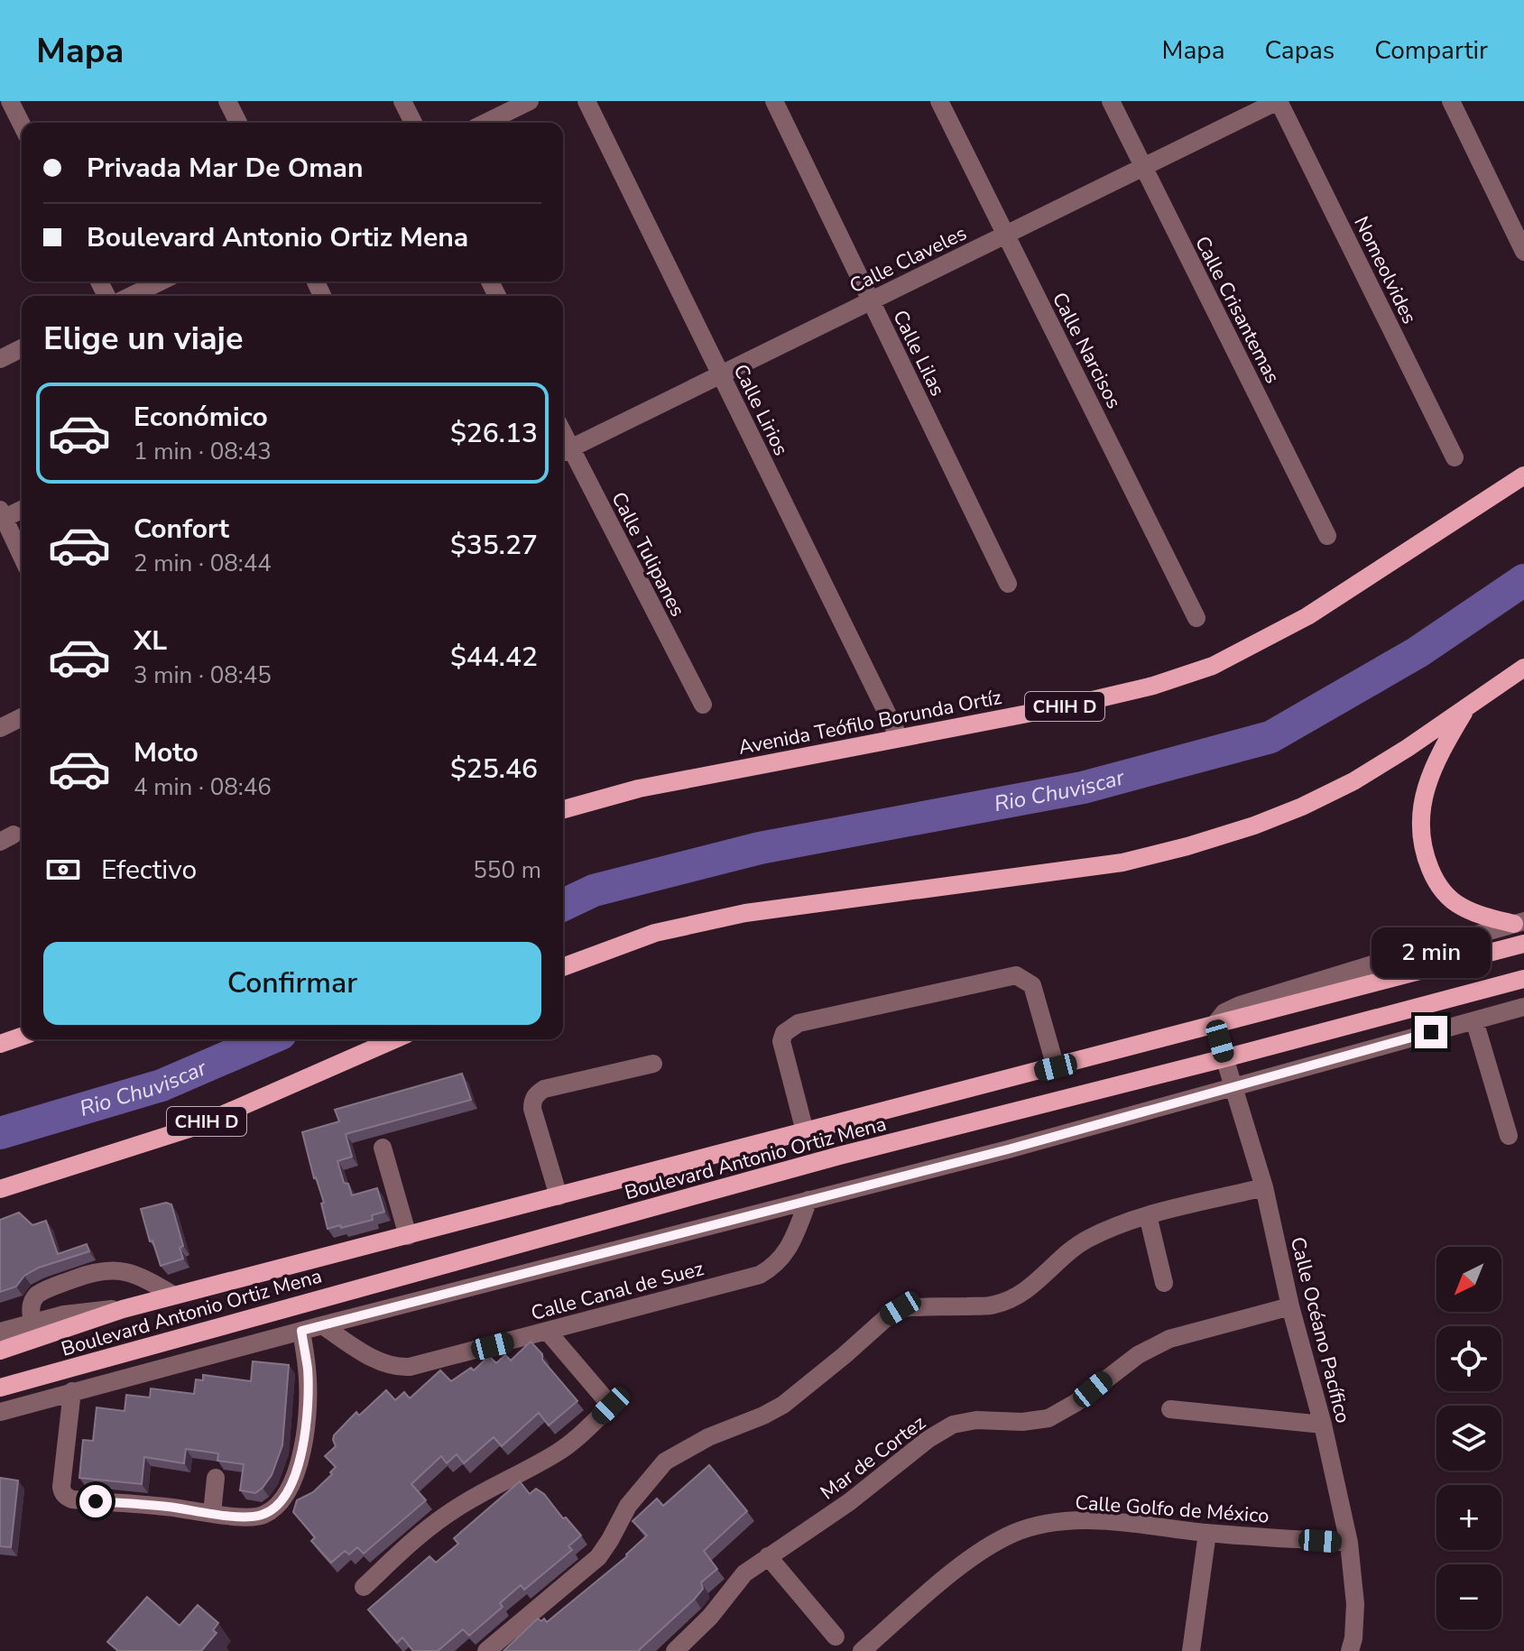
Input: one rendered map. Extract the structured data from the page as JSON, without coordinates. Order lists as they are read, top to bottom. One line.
{"streets":{"main road":["CHIH D","Avenida Teófilo Borunda Ortíz","Boulevard Antonio Ortiz Mena"],"street":["Calle Claveles","Nomeolvides","Calle Crisantemas","Calle Narcisos","Calle Lilas","Calle Lirios","Calle Tulipanes","Calle Canal de Suez","Calle Océano Pacífico","Mar de Cortez","Calle Golfo de México"]},"crossings":[["Calle Claveles","Nomeolvides"],["Calle Claveles","Calle Crisantemas"],["Calle Claveles","Calle Narcisos"],["Calle Claveles","Calle Lilas"],["Calle Claveles","Calle Lirios"],["Calle Claveles","Calle Tulipanes"],["Calle Lirios","Avenida Teófilo Borunda Ortíz"],["Boulevard Antonio Ortiz Mena","Calle Océano Pacífico"],["Calle Océano Pacífico","Mar de Cortez"],["Calle Océano Pacífico","Calle Golfo de México"]],"water":["Rio Chuviscar"],"north":"bottom left","page":{"header":"Mapa","nav":["Mapa","Capas","Compartir"],"banner":["Privada Mar De Oman","Boulevard Antonio Ortiz Mena"],"heading":"Elige un viaje","list":[{"name":"Económico","note":"1 min · 08:43","value":"$26.13"},{"name":"Confort","note":"2 min · 08:44","value":"$35.27"},{"name":"XL","note":"3 min · 08:45","value":"$44.42"},{"name":"Moto","note":"4 min · 08:46","value":"$25.46"}],"pay":["Efectivo","550 m"],"bubble":"2 min","buttons":"Confirmar","map_buttons":["+","−"]}}
